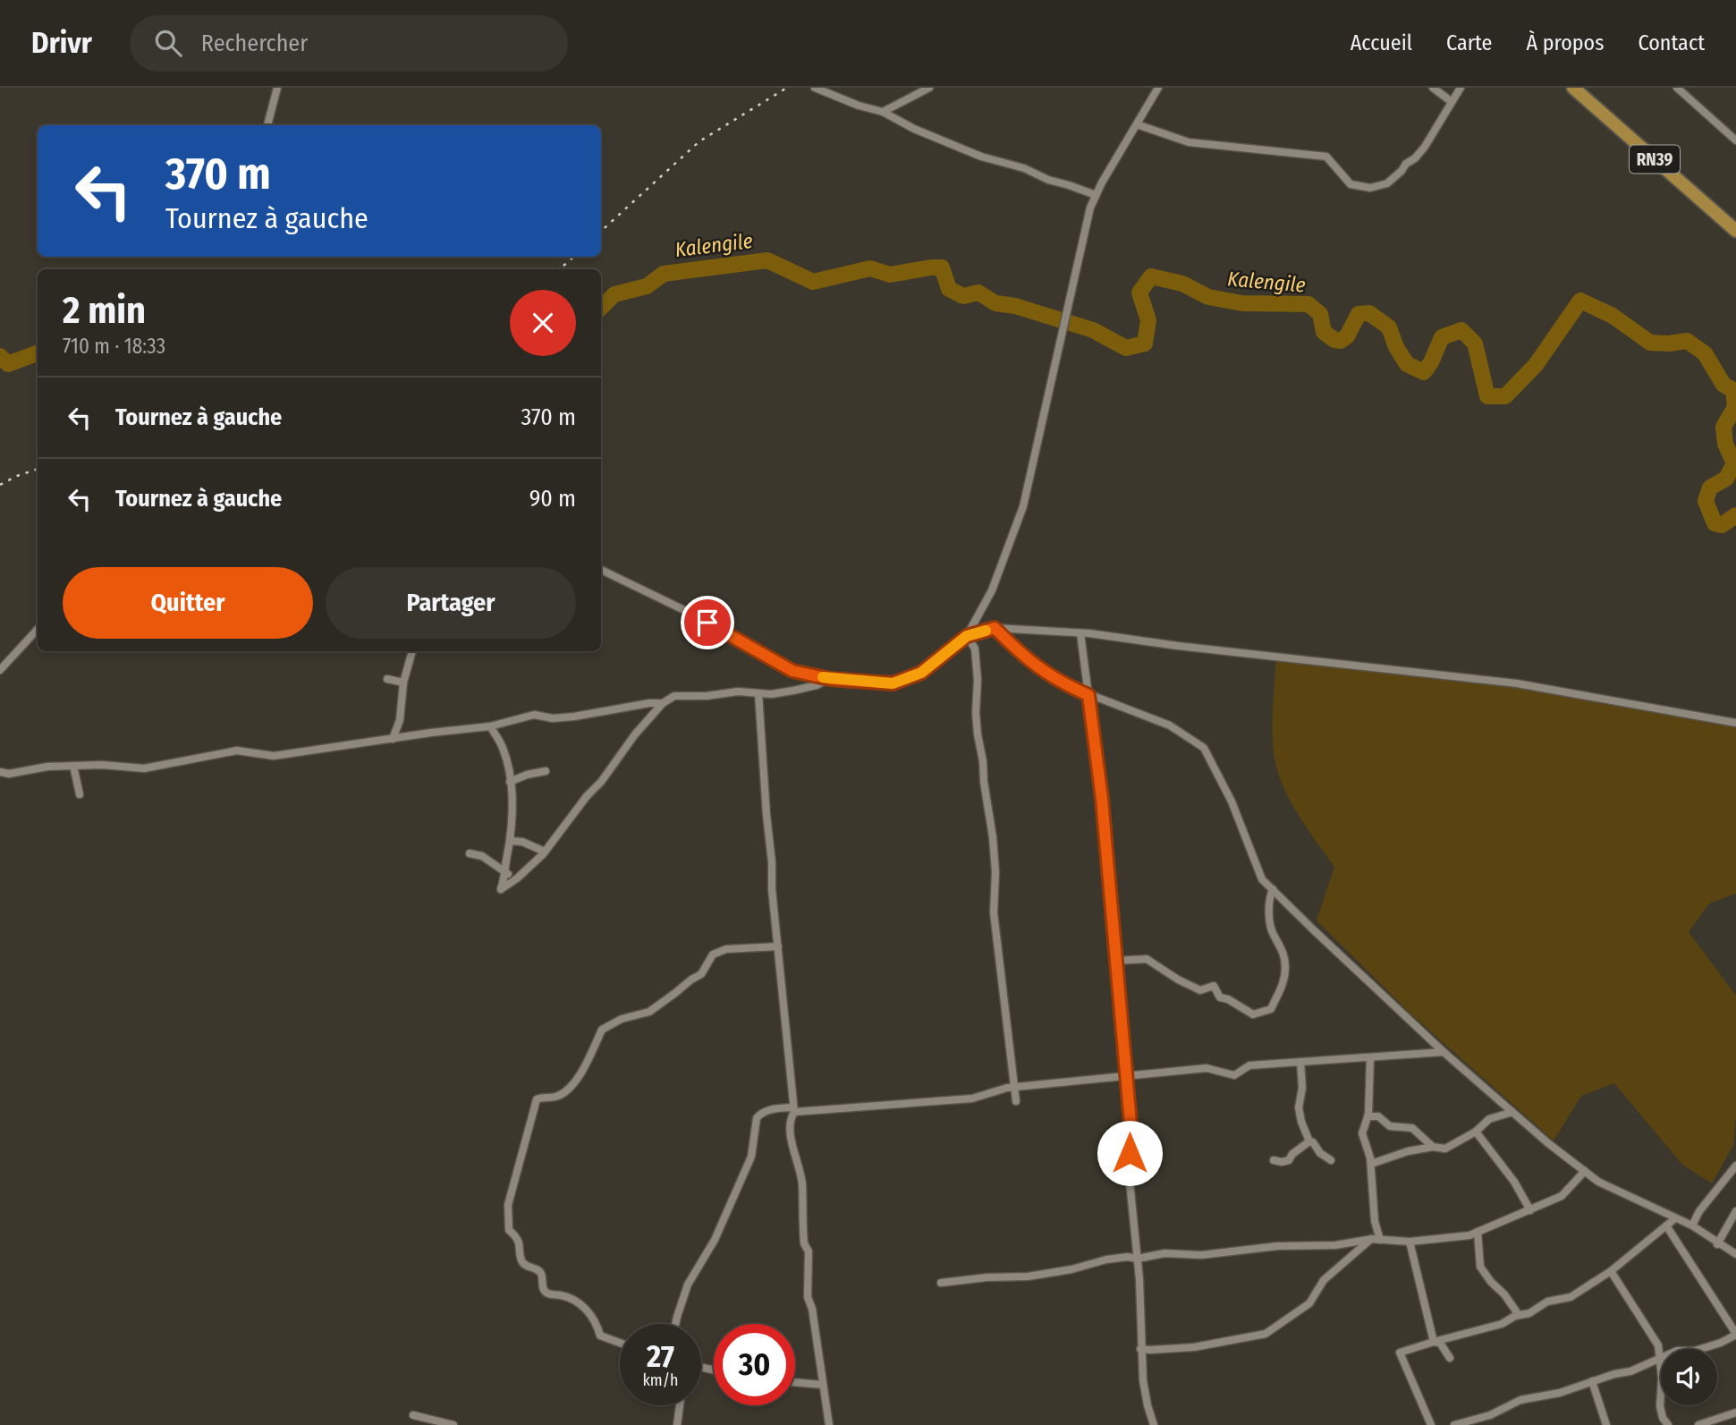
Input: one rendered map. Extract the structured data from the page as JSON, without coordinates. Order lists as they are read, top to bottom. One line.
{"streets":{"highway":["RN39"]},"water":["Kalengile"],"page":{"header":"Drivr","search":"Rechercher","nav":["Accueil","Carte","À propos","Contact"],"turn":["370 m","Tournez à gauche"],"heading":["2 min","710 m · 18:33"],"list":[{"name":"Tournez à gauche","value":"370 m"},{"name":"Tournez à gauche","value":"90 m"}],"buttons":["Quitter","Partager"],"speed":"27 km/h","limit":"30"}}
